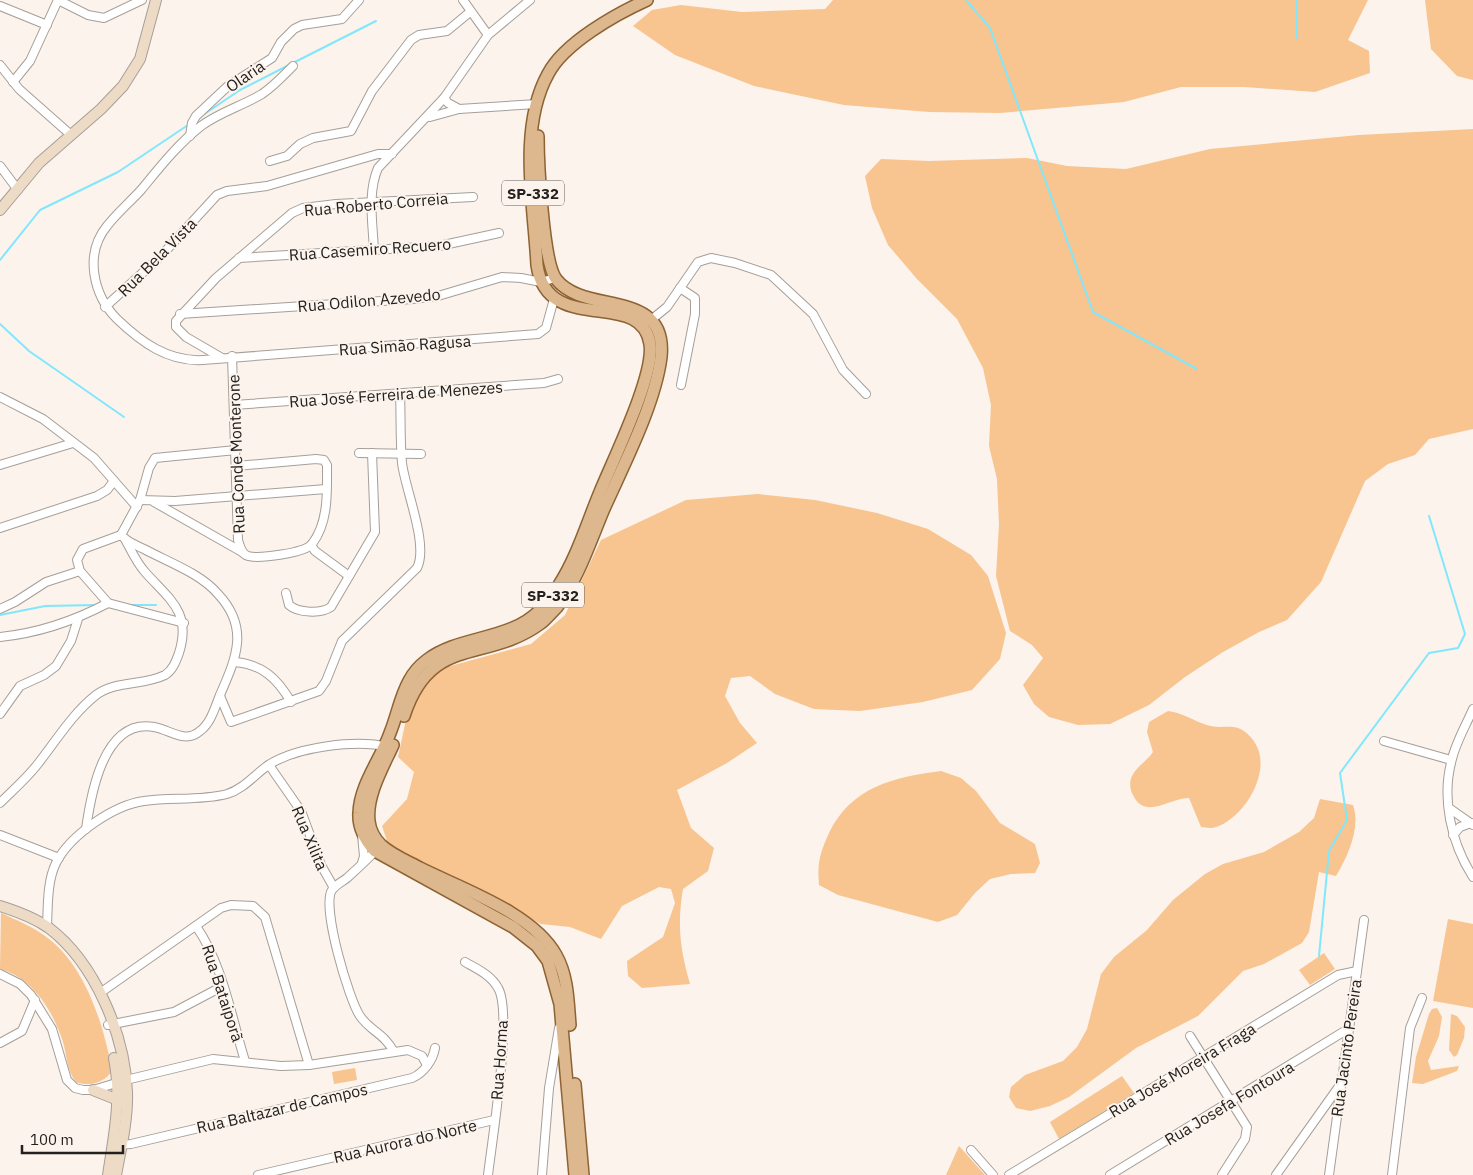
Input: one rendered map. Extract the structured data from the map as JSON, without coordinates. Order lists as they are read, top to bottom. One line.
{"streets":{"main road":["SP-332"],"street":["Olaria","Rua Roberto Correia","Rua Casemiro Recuero","Rua Bela Vista","Rua Odilon Azevedo","Rua Simão Ragusa","Rua José Ferreira de Menezes","Rua Conde Monterone","Rua Xilita","Rua Bataiporã","Rua Jacinto Pereira","Rua Horma","Rua José Moreira Fraga","Rua Josefa Fontoura","Rua Baltazar de Campos","Rua Aurora do Norte"]},"crossings":[["SP-332","Rua Odilon Azevedo"],["SP-332","Rua Simão Ragusa"],["Rua Roberto Correia","Rua Casemiro Recuero"],["Rua Roberto Correia","Rua Odilon Azevedo"],["Rua Bela Vista","Rua Simão Ragusa"],["Rua Simão Ragusa","Rua Conde Monterone"],["Rua José Ferreira de Menezes","Rua Conde Monterone"],["Rua Jacinto Pereira","Rua José Moreira Fraga"],["Rua Jacinto Pereira","Rua Josefa Fontoura"],["Rua Horma","Rua Aurora do Norte"]],"scale_bar":"100 m"}
